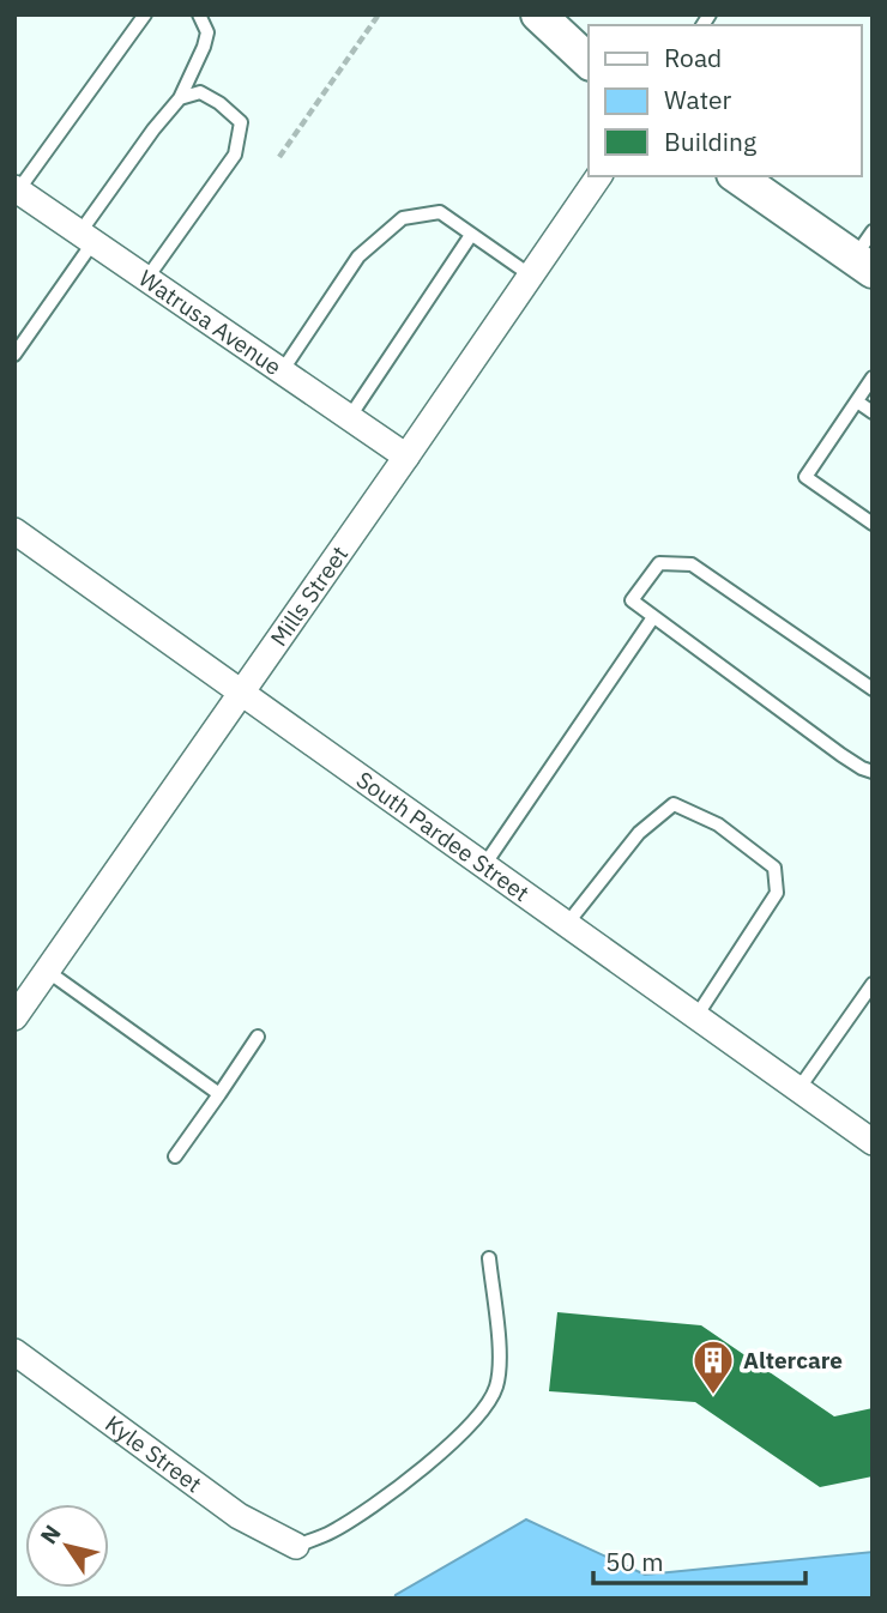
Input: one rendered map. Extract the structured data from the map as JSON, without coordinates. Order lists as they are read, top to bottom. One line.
{"streets":{"street":["Watrusa Avenue","Mills Street","South Pardee Street","Kyle Street"]},"crossings":[["Watrusa Avenue","Mills Street"],["Mills Street","South Pardee Street"]],"places":{"building":["Altercare"]},"legend":["Road","Water","Building"],"scale_bar":"50 m","north":"top left"}
